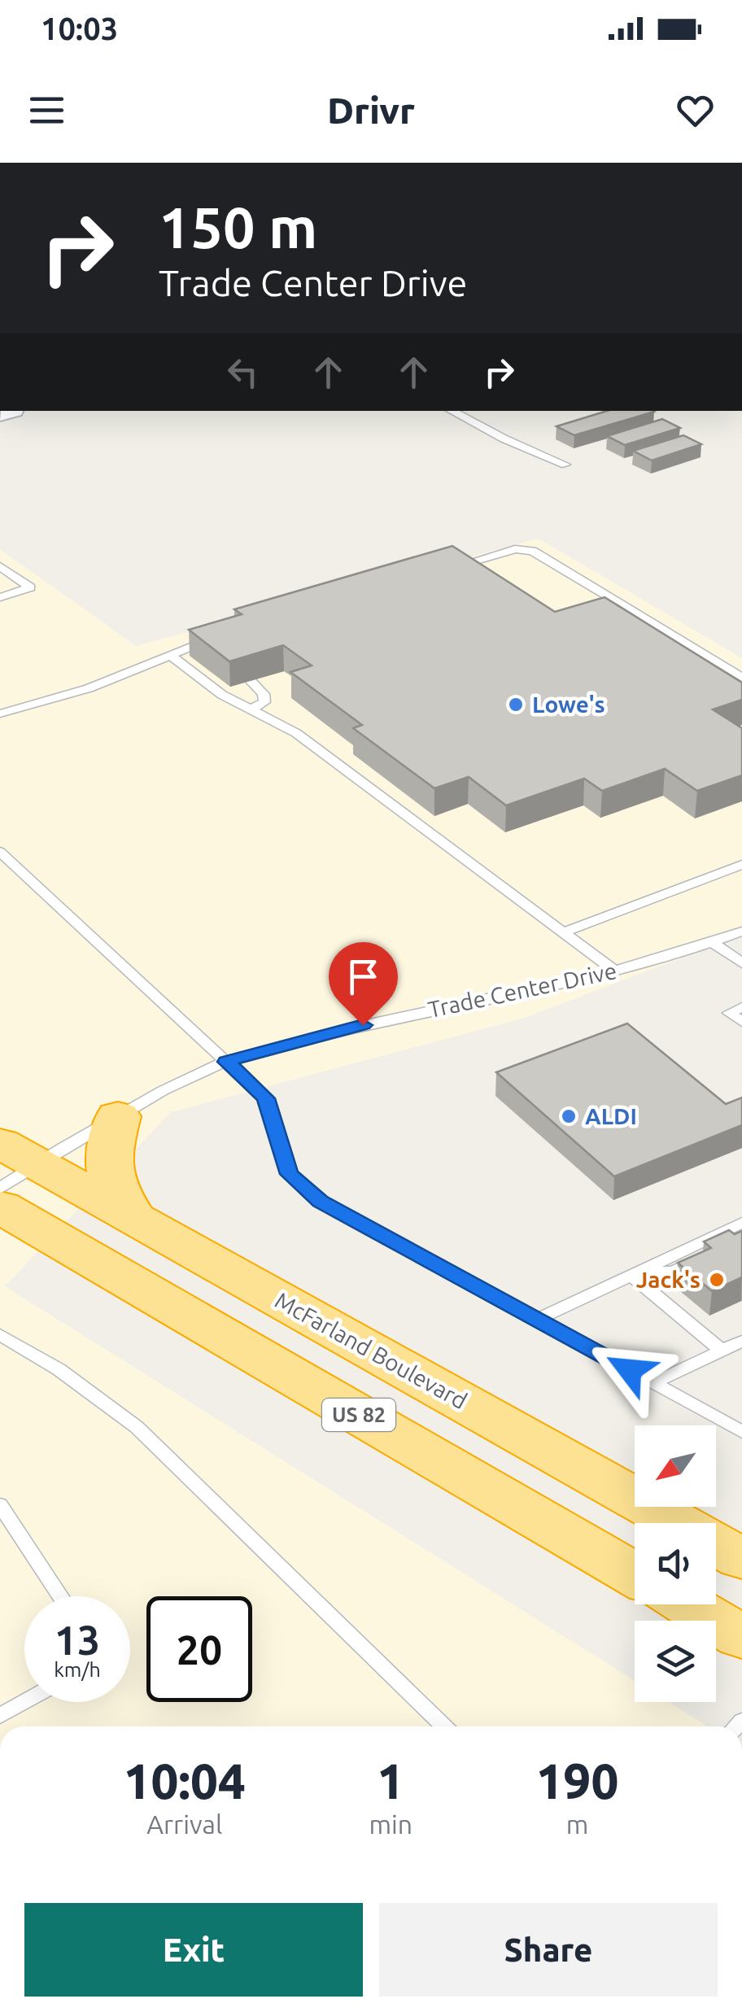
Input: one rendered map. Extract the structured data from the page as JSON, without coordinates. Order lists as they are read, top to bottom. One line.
{"streets":{"highway":["McFarland Boulevard","US 82"],"lane":["Trade Center Drive"]},"crossings":[["Trade Center Drive","McFarland Boulevard"]],"places":["Lowe's","ALDI","Jack's"],"north":"bottom left","page":{"status":"10:03","header":"Drivr","turn":["150 m","Trade Center Drive"],"speed":"13 km/h","limit":"20","eta":["10:04","Arrival","1","min","190","m"],"buttons":["Exit","Share"]}}
